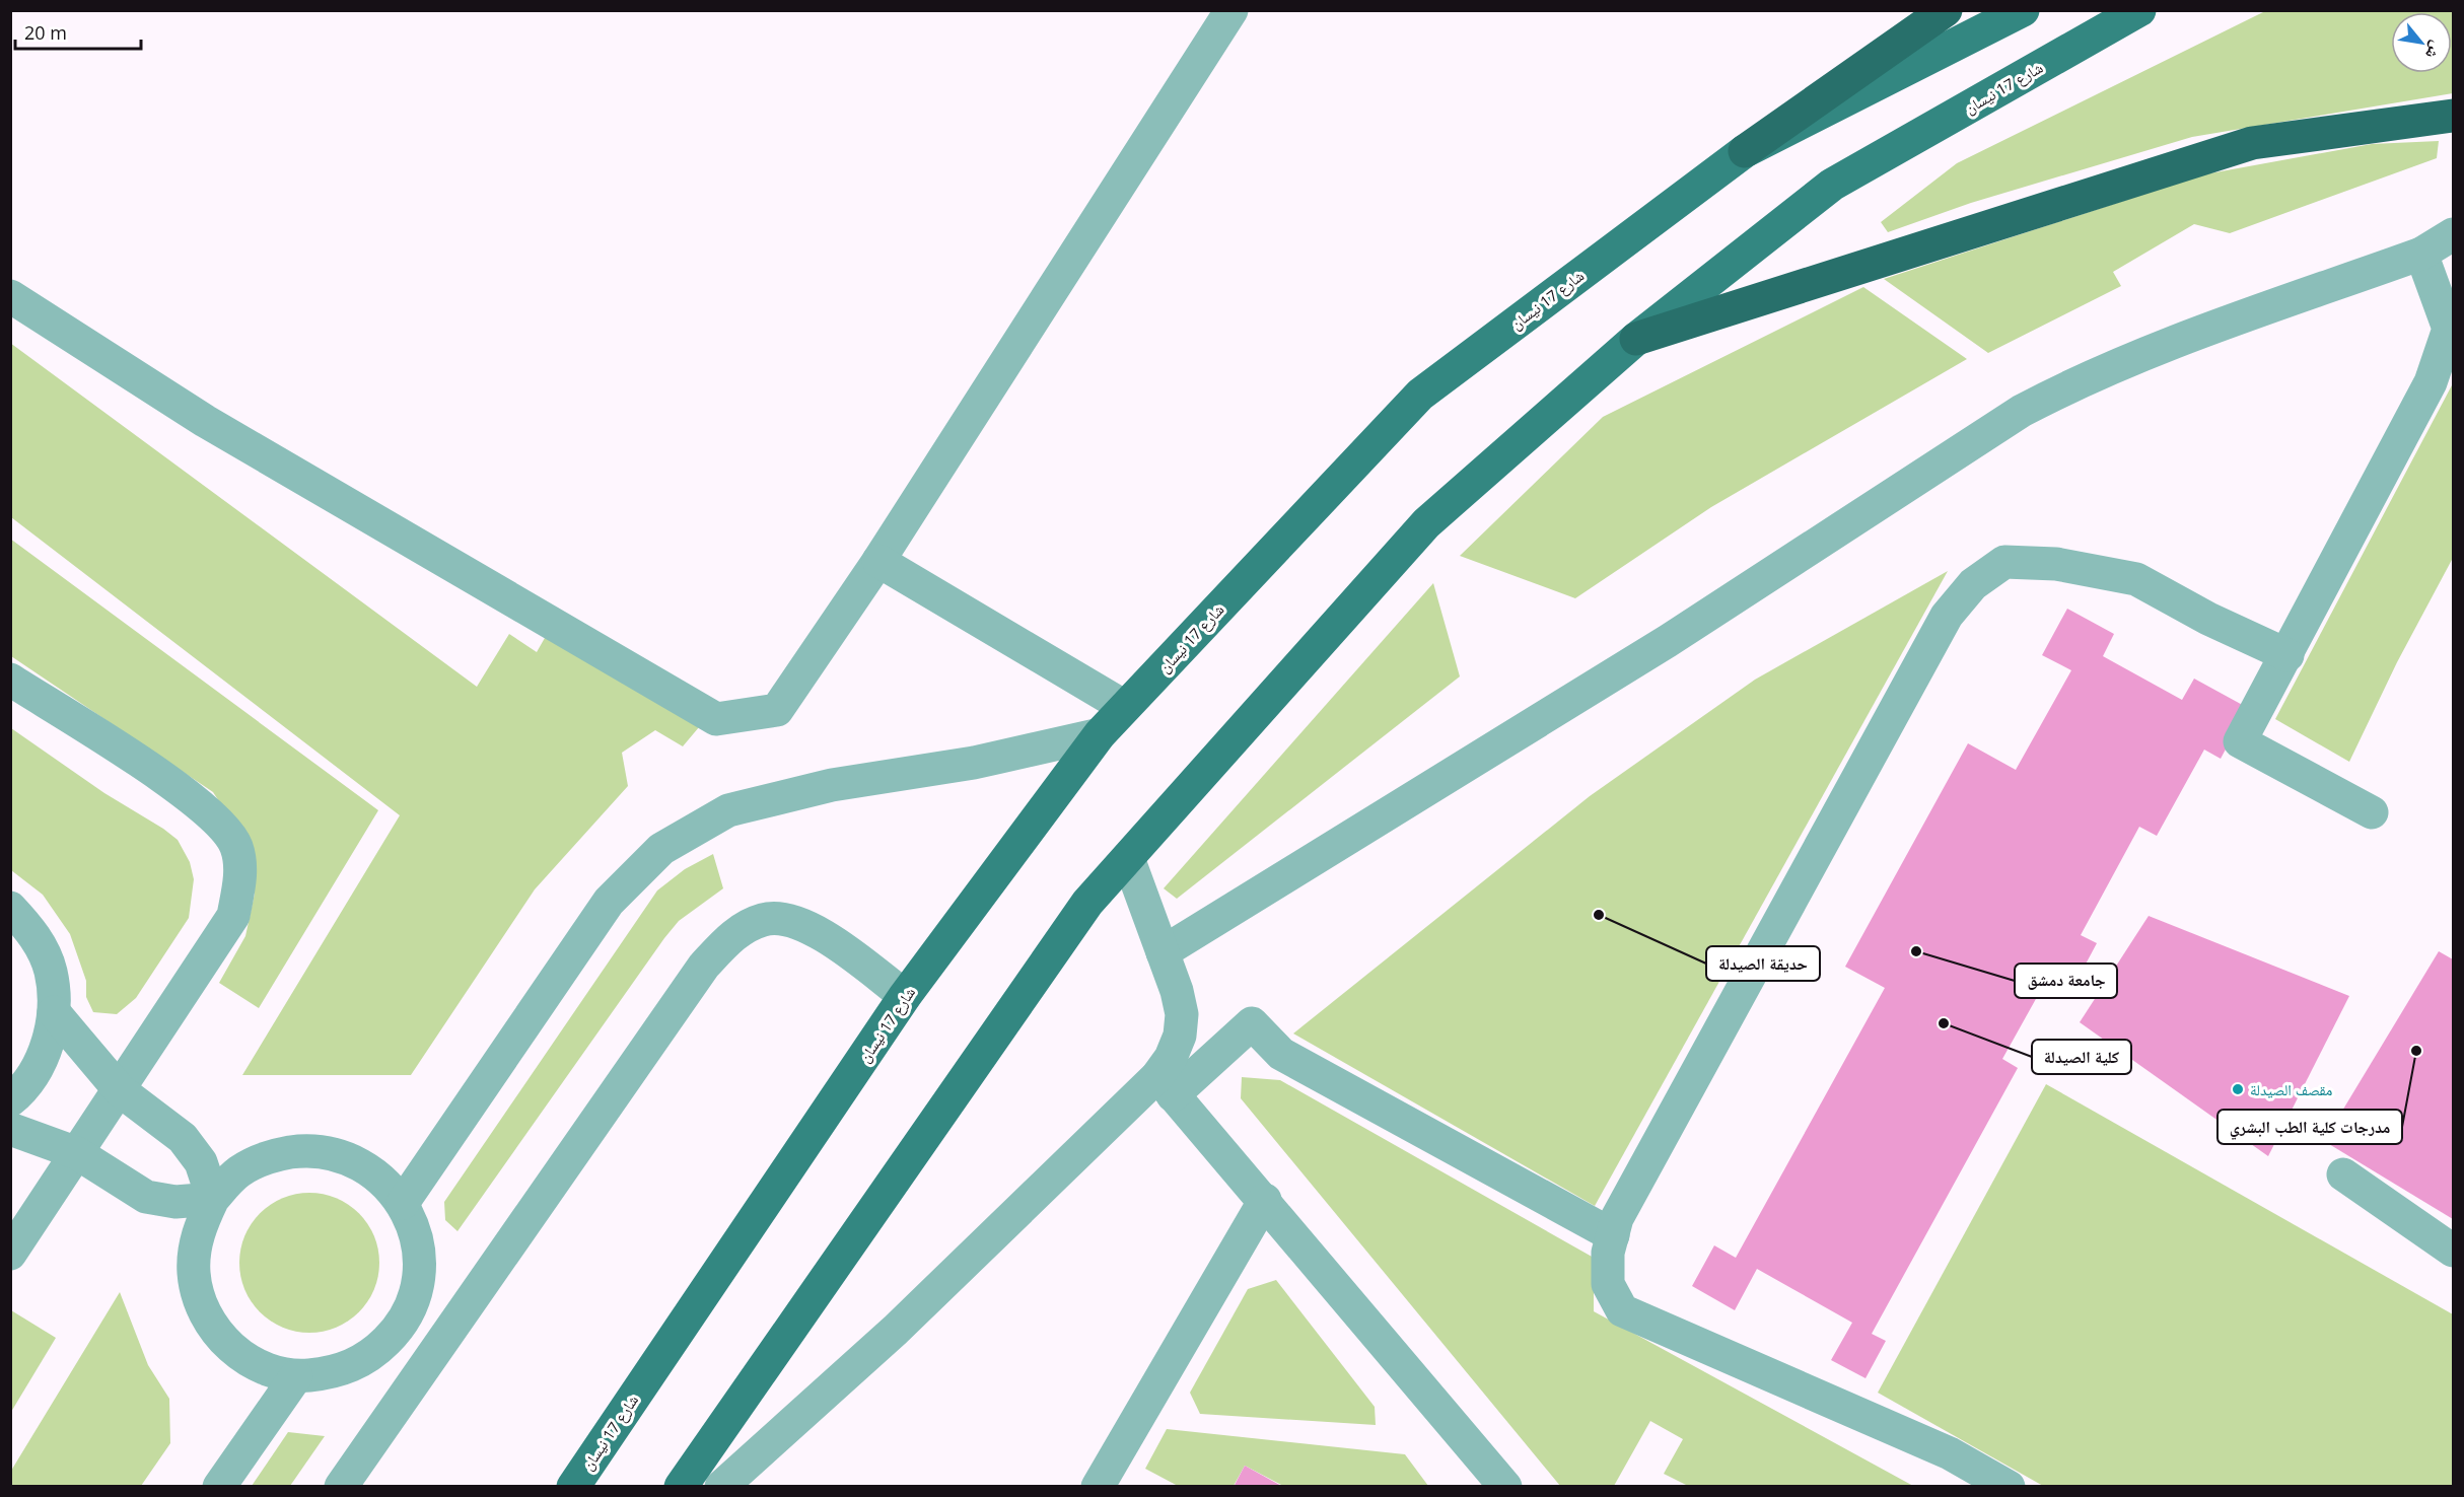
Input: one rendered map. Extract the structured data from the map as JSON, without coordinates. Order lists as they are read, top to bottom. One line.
{"streets":{"main road":["شارع 17 نيسان"]},"places":["حديقة الصيدلة","جامعة دمشق","كلية الصيدلة","مدرجات كلية الطب البشري","مقصف الصيدلة"],"scale_bar":"20 m","north":"bottom right"}
